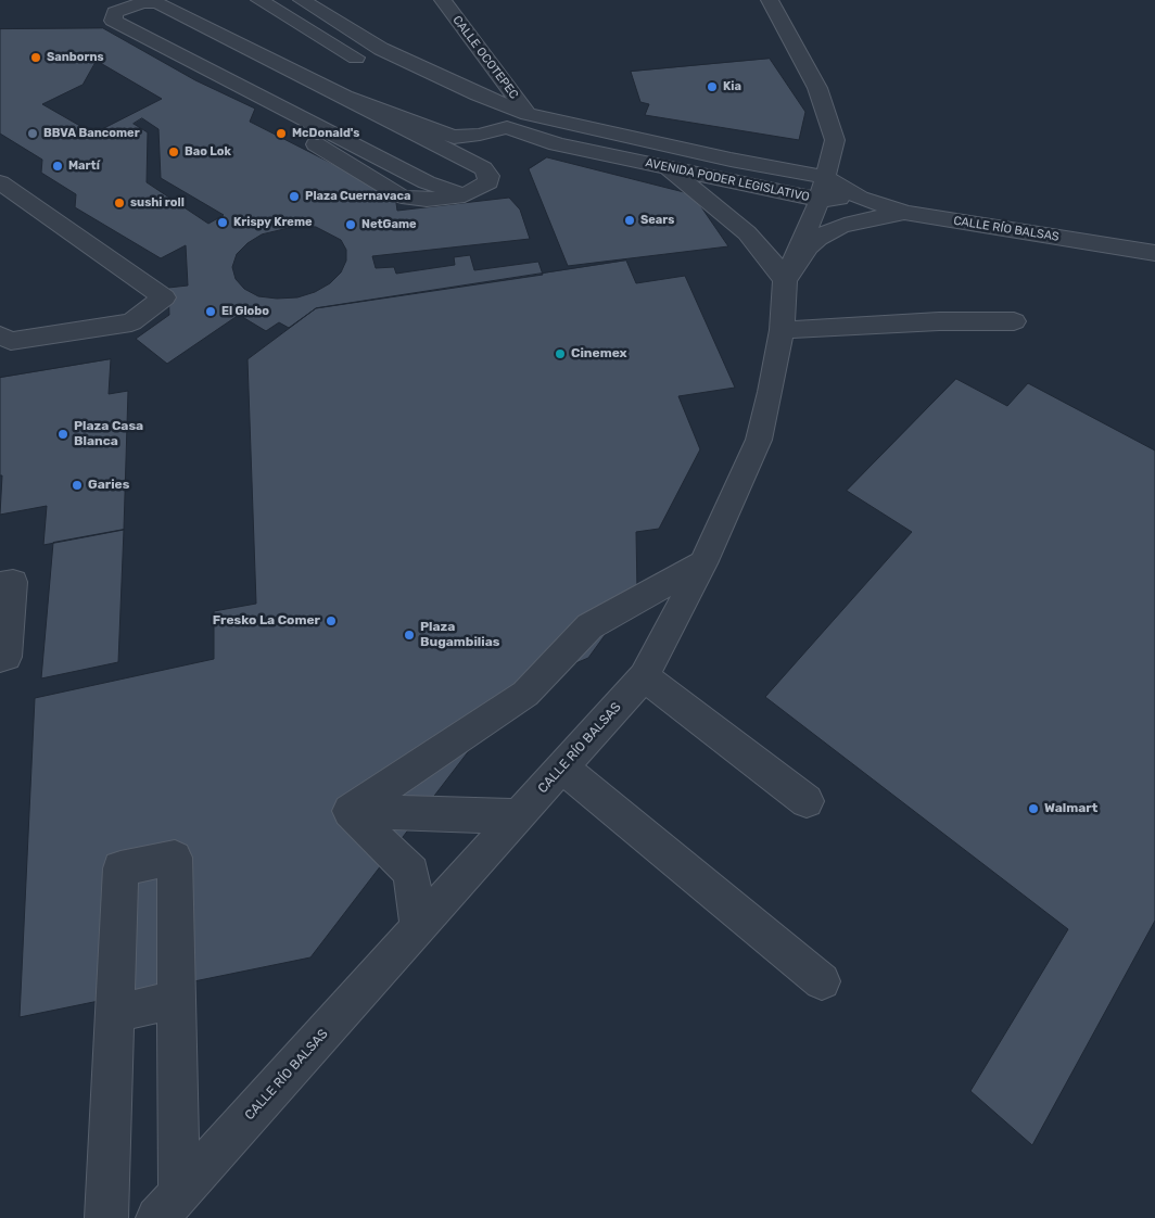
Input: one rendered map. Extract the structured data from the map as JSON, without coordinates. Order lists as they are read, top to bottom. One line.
{"streets":{"street":["CALLE OCOTEPEC","AVENIDA PODER LEGISLATIVO","CALLE RÍO BALSAS"]},"crossings":[["CALLE OCOTEPEC","AVENIDA PODER LEGISLATIVO"],["AVENIDA PODER LEGISLATIVO","CALLE RÍO BALSAS"]],"places":["Sanborns","Kia","BBVA Bancomer","McDonald's","Bao Lok","Martí","Plaza Cuernavaca","sushi roll","Sears","Krispy Kreme","NetGame","El Globo","Cinemex","Plaza Casa Blanca","Garies","Fresko La Comer","Plaza Bugambilias","Walmart"]}
